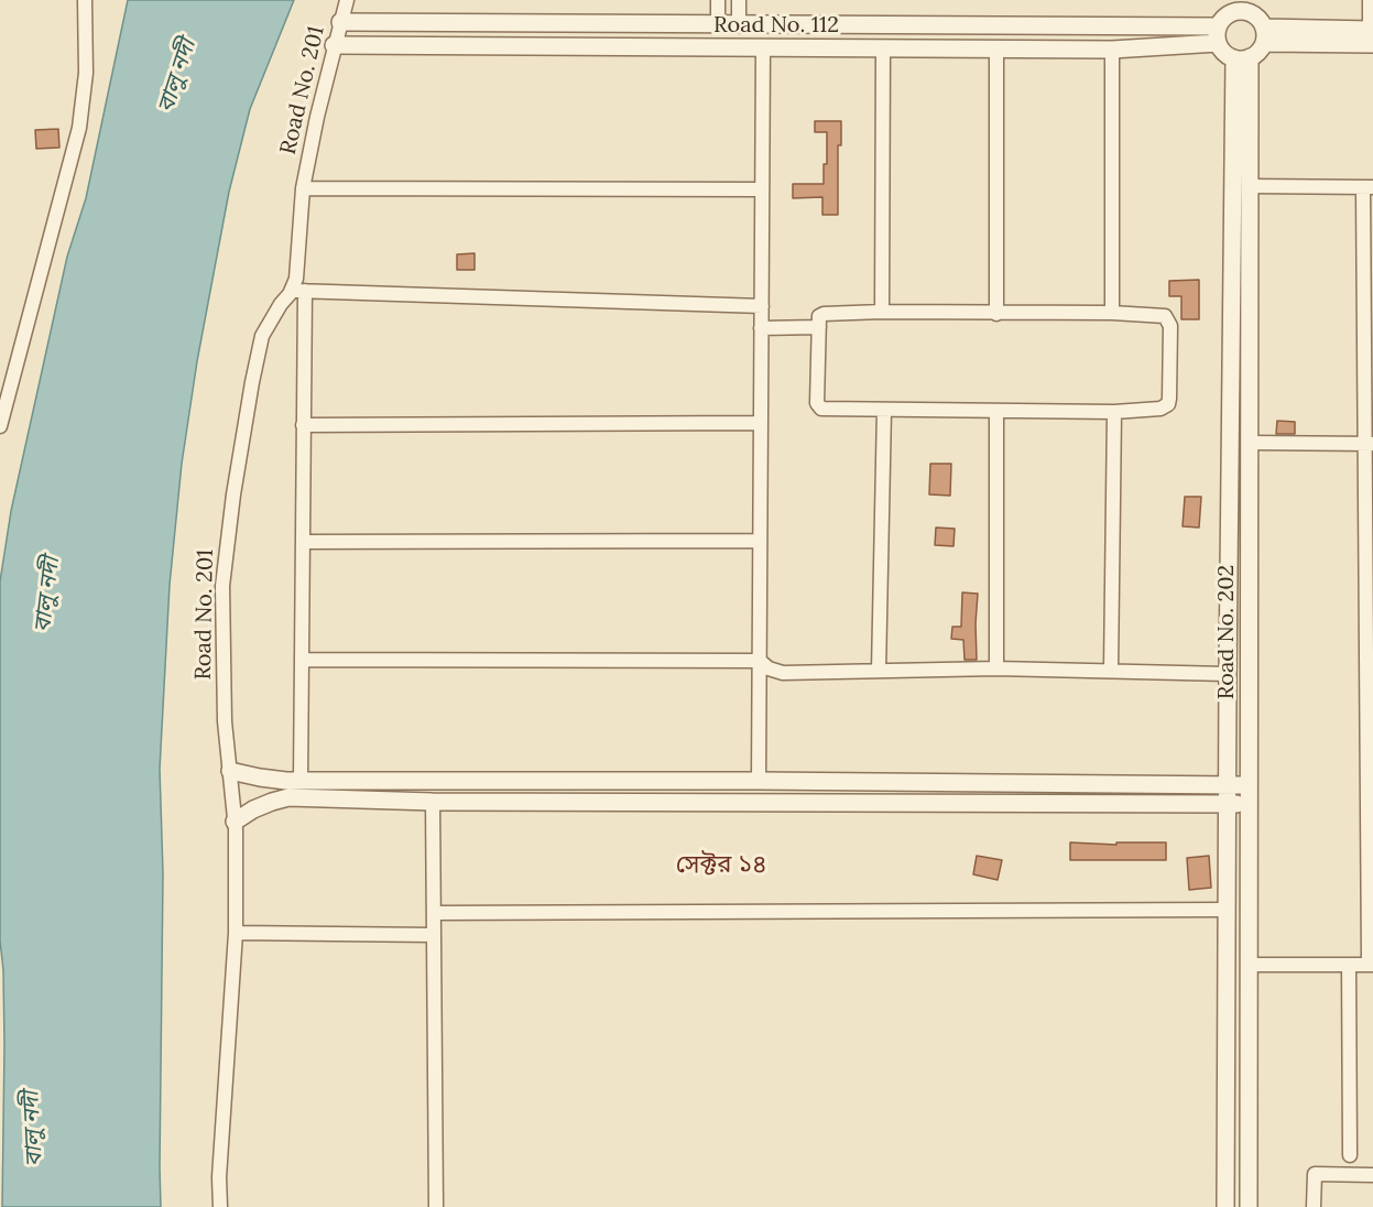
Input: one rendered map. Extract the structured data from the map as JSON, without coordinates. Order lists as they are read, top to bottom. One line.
{"streets":{"street":["Road No. 112","Road No. 201","Road No. 202"]},"crossings":[["Road No. 112","Road No. 201"],["Road No. 112","Road No. 202"]],"districts":["সেক্টর ১৪"],"water":["বালু নদী"]}
